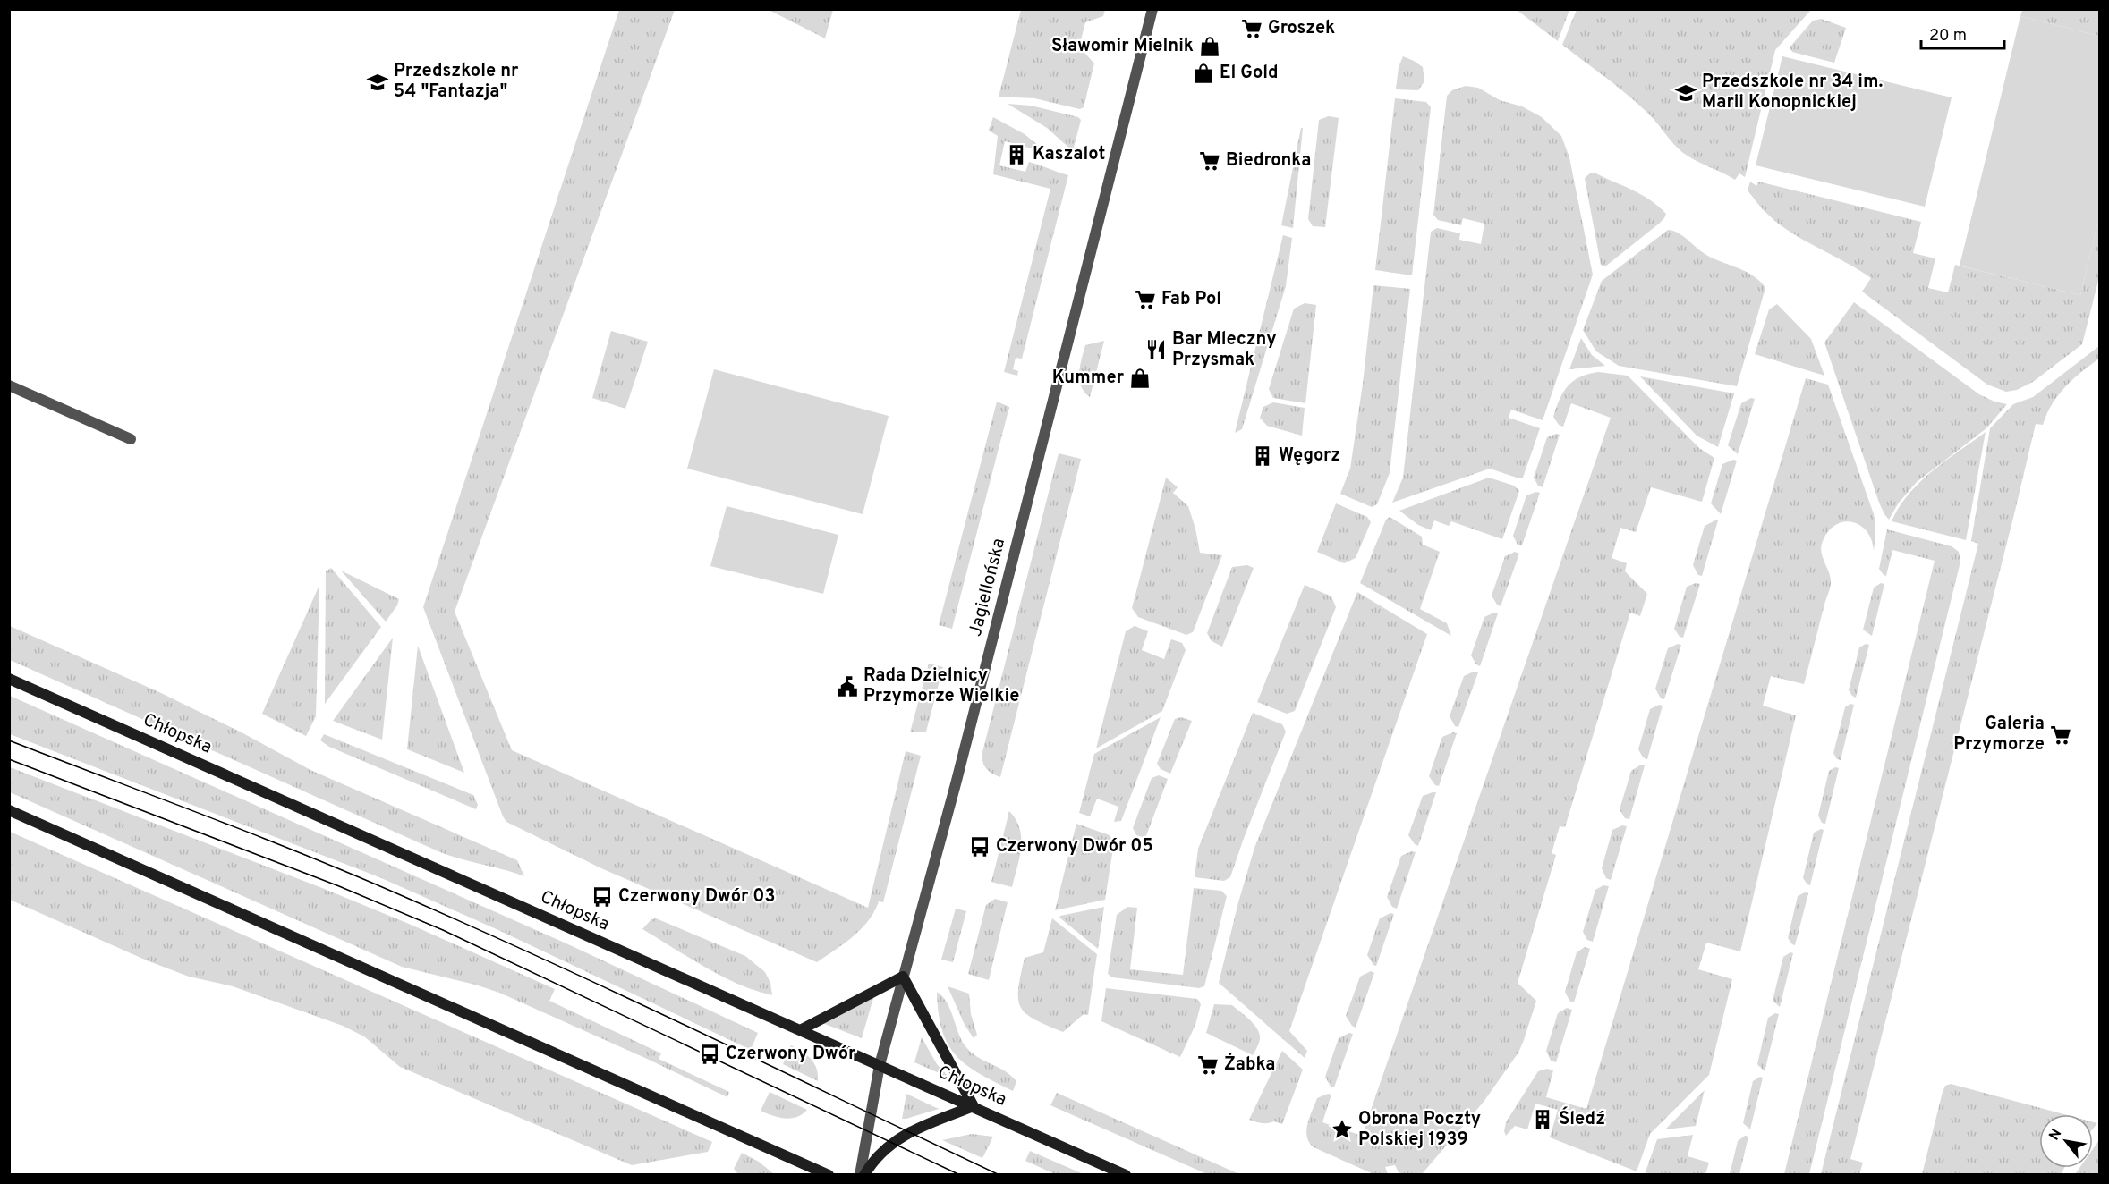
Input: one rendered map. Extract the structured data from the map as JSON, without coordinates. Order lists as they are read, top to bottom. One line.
{"streets":{"main road":["Chłopska"],"street":["Jagiellońska"]},"crossings":[["Jagiellońska","Chłopska"]],"places":{"supermarket":["Groszek","Biedronka","Fab Pol","Galeria Przymorze","Żabka"],"shop":["Sławomir Mielnik","El Gold","Kummer"],"school or university":["Przedszkole nr 54 \"Fantazja\"","Przedszkole nr 34 im. Marii Konopnickiej"],"building":["Kaszalot","Węgorz","Śledź"],"restaurant":["Bar Mleczny Przysmak"],"public building":["Rada Dzielnicy Przymorze Wielkie"],"bus stop":["Czerwony Dwór 05","Czerwony Dwór 03","Czerwony Dwór"],"place":["Obrona Poczty Polskiej 1939"]},"scale_bar":"20 m","north":"top left"}
